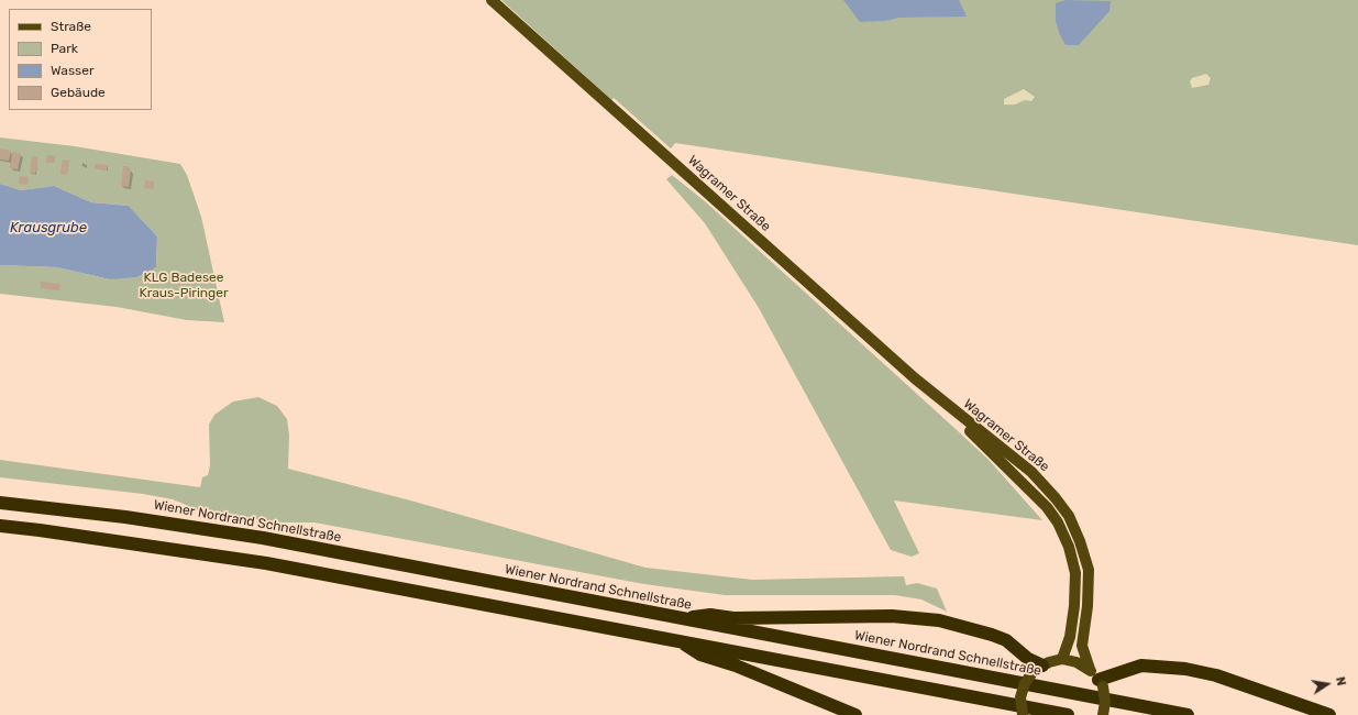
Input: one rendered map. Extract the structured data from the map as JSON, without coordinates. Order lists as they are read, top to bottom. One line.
{"streets":{"highway":["Wiener Nordrand Schnellstraße"],"main road":["Wagramer Straße"]},"water":["Krausgrube"],"parks":["KLG Badesee Kraus-Piringer"],"legend":["Straße","Park","Wasser","Gebäude"],"north":"right"}
